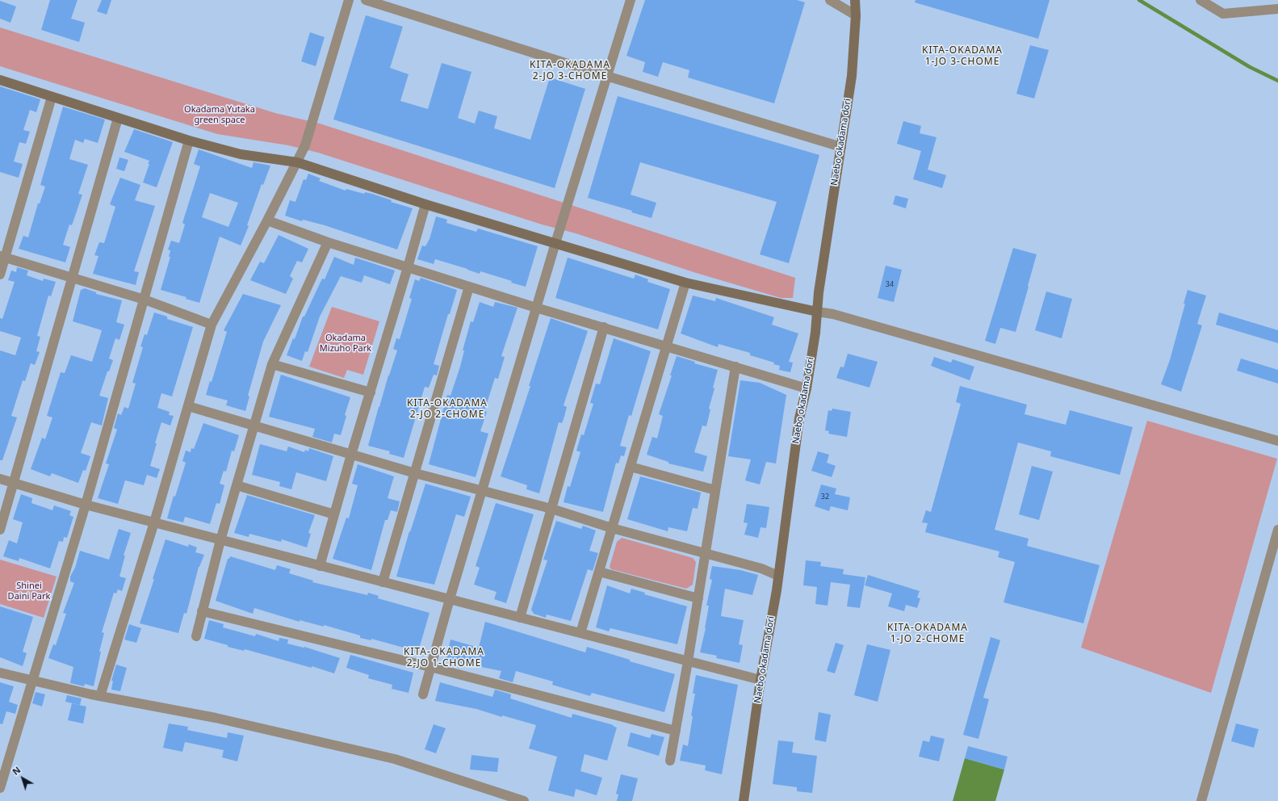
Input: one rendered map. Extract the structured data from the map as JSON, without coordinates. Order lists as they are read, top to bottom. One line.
{"streets":{"street":["Naebo okadama dori"]},"districts":["KITA-OKADAMA 1-JO 3-CHOME","KITA-OKADAMA 2-JO 3-CHOME","KITA-OKADAMA 2-JO 2-CHOME","KITA-OKADAMA 1-JO 2-CHOME","KITA-OKADAMA 2-JO 1-CHOME"],"parks":["Okadama Yutaka green space","Okadama Mizuho Park","Shinei Daini Park"],"house_numbers":["34","32"],"north":"top left"}
